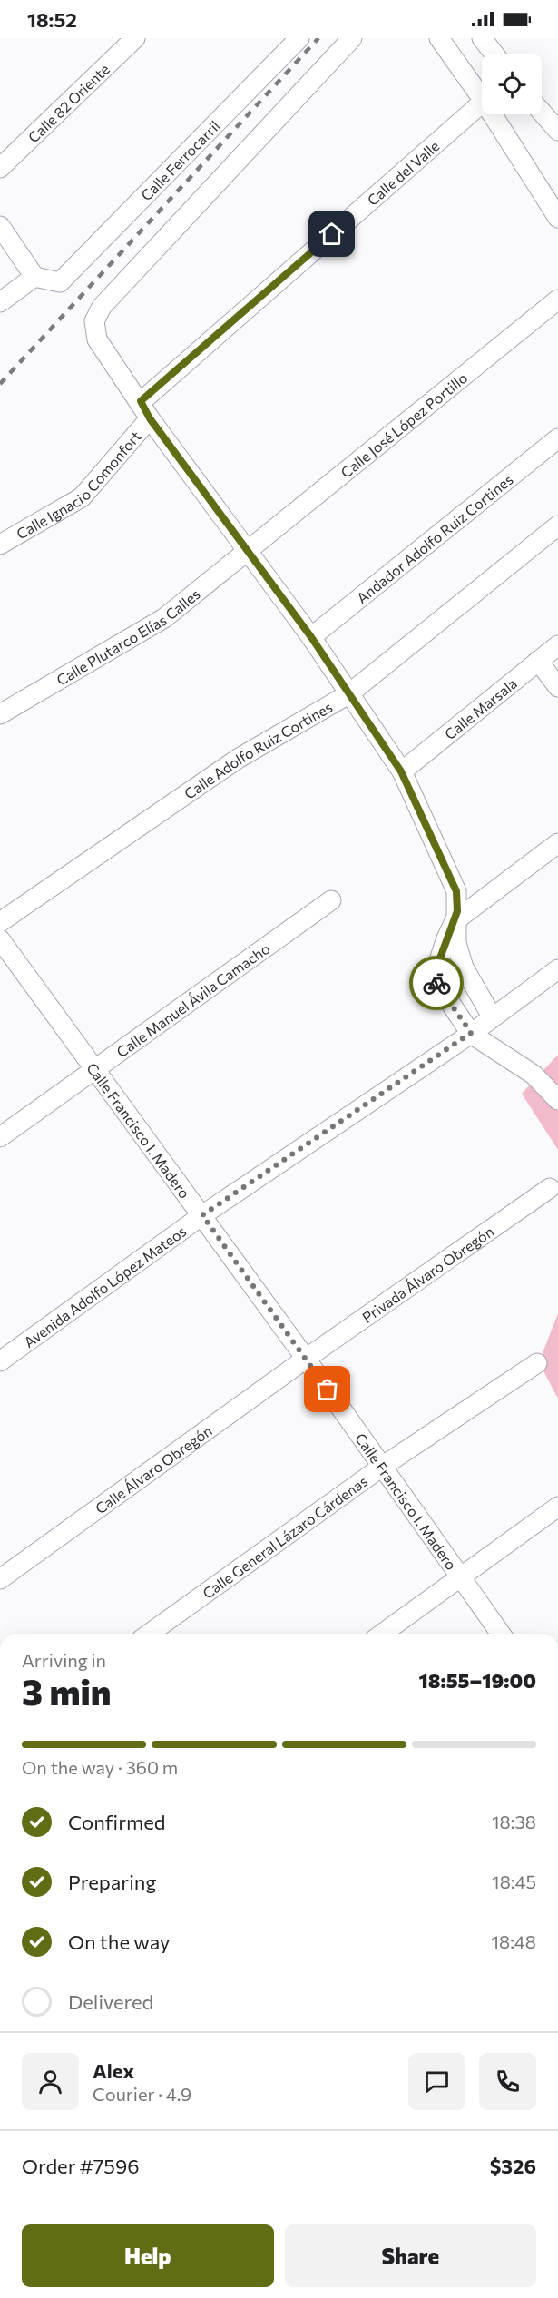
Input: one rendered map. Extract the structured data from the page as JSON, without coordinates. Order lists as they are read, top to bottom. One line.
{"streets":{"street":["Calle 82 Oriente","Calle Ferrocarril","Calle del Valle","Calle José López Portillo","Calle Ignacio Comonfort","Andador Adolfo Ruiz Cortines","Calle Plutarco Elías Calles","Calle Marsala","Calle Adolfo Ruiz Cortines","Calle Manuel Ávila Camacho","Calle Francisco I. Madero","Privada Álvaro Obregón","Avenida Adolfo López Mateos","Calle Álvaro Obregón","Calle General Lázaro Cárdenas"]},"crossings":[["Calle del Valle","Calle Ignacio Comonfort"],["Calle José López Portillo","Calle Plutarco Elías Calles"],["Calle Manuel Ávila Camacho","Calle Francisco I. Madero"],["Calle Francisco I. Madero","Privada Álvaro Obregón"],["Calle Francisco I. Madero","Avenida Adolfo López Mateos"],["Calle Francisco I. Madero","Calle Álvaro Obregón"],["Calle Francisco I. Madero","Calle General Lázaro Cárdenas"],["Privada Álvaro Obregón","Calle Álvaro Obregón"]],"page":{"status":"18:52","heading":["3 min","Arriving in","18:55–19:00"],"panel":["Alex","Courier · 4.9","Order #7596","$326"],"bar":"On the way · 360 m","list":[["Confirmed","18:38"],["Preparing","18:45"],["On the way","18:48"],"Delivered"],"buttons":["Help","Share"]}}
